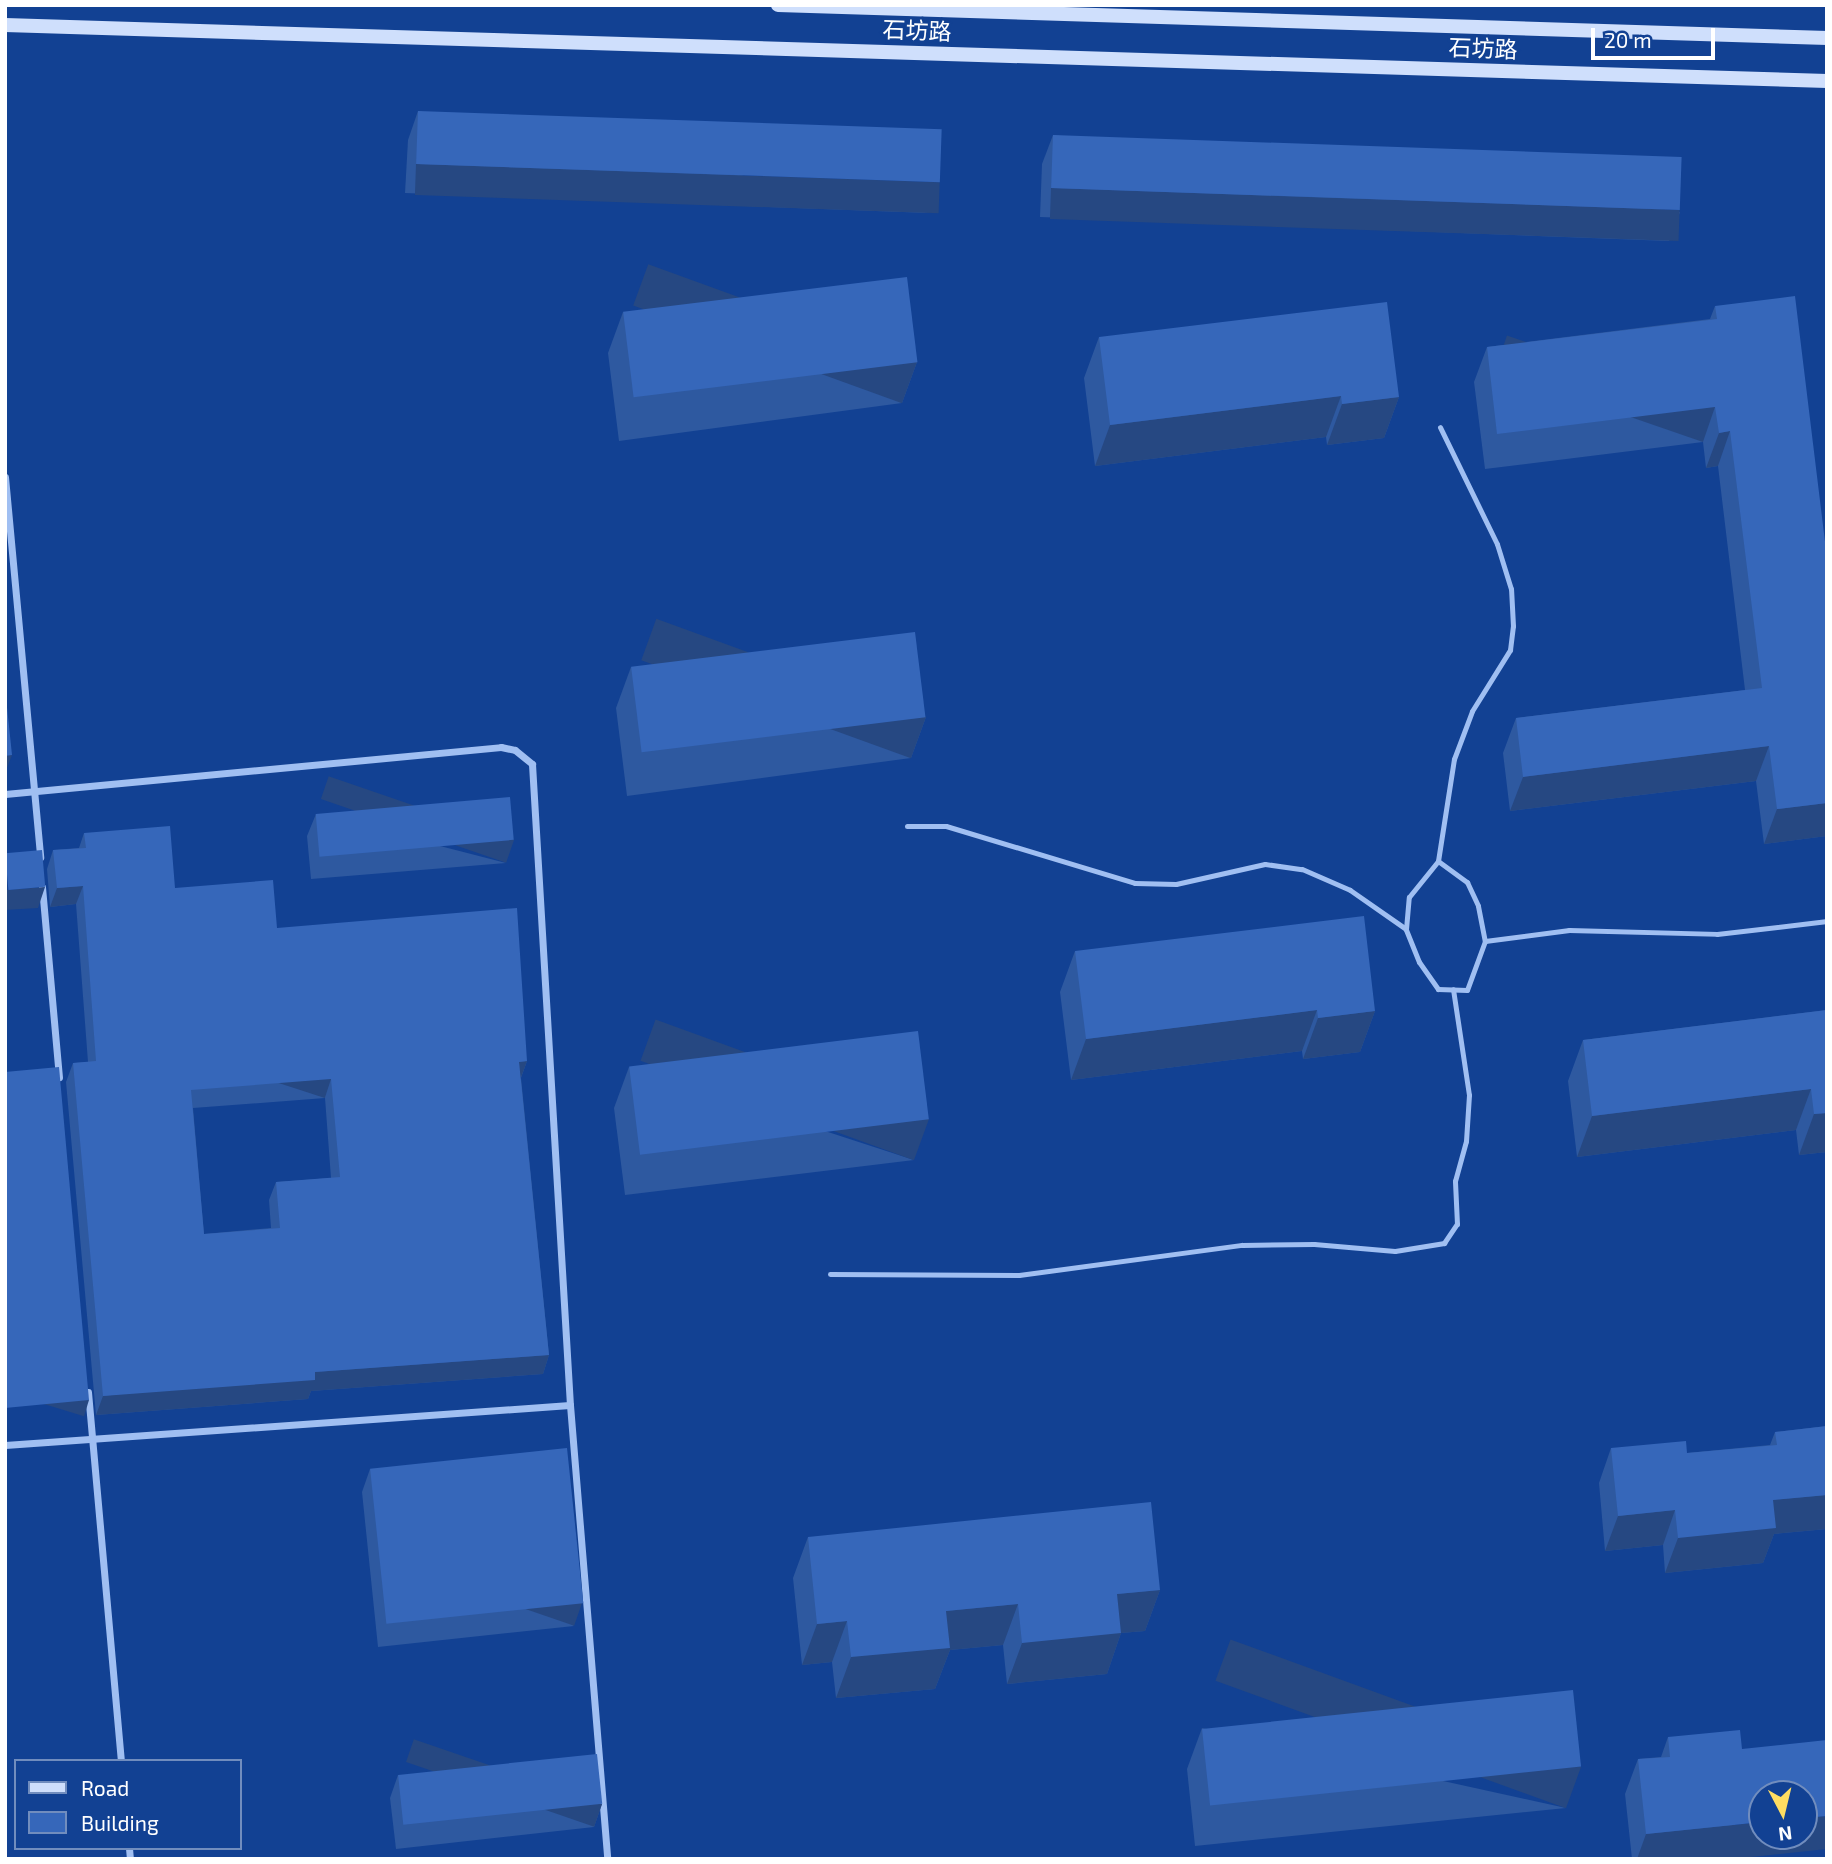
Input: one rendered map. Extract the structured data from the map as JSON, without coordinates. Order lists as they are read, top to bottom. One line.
{"streets":{"street":["石坊路"]},"legend":["Road","Building"],"scale_bar":"20 m","north":"bottom"}
